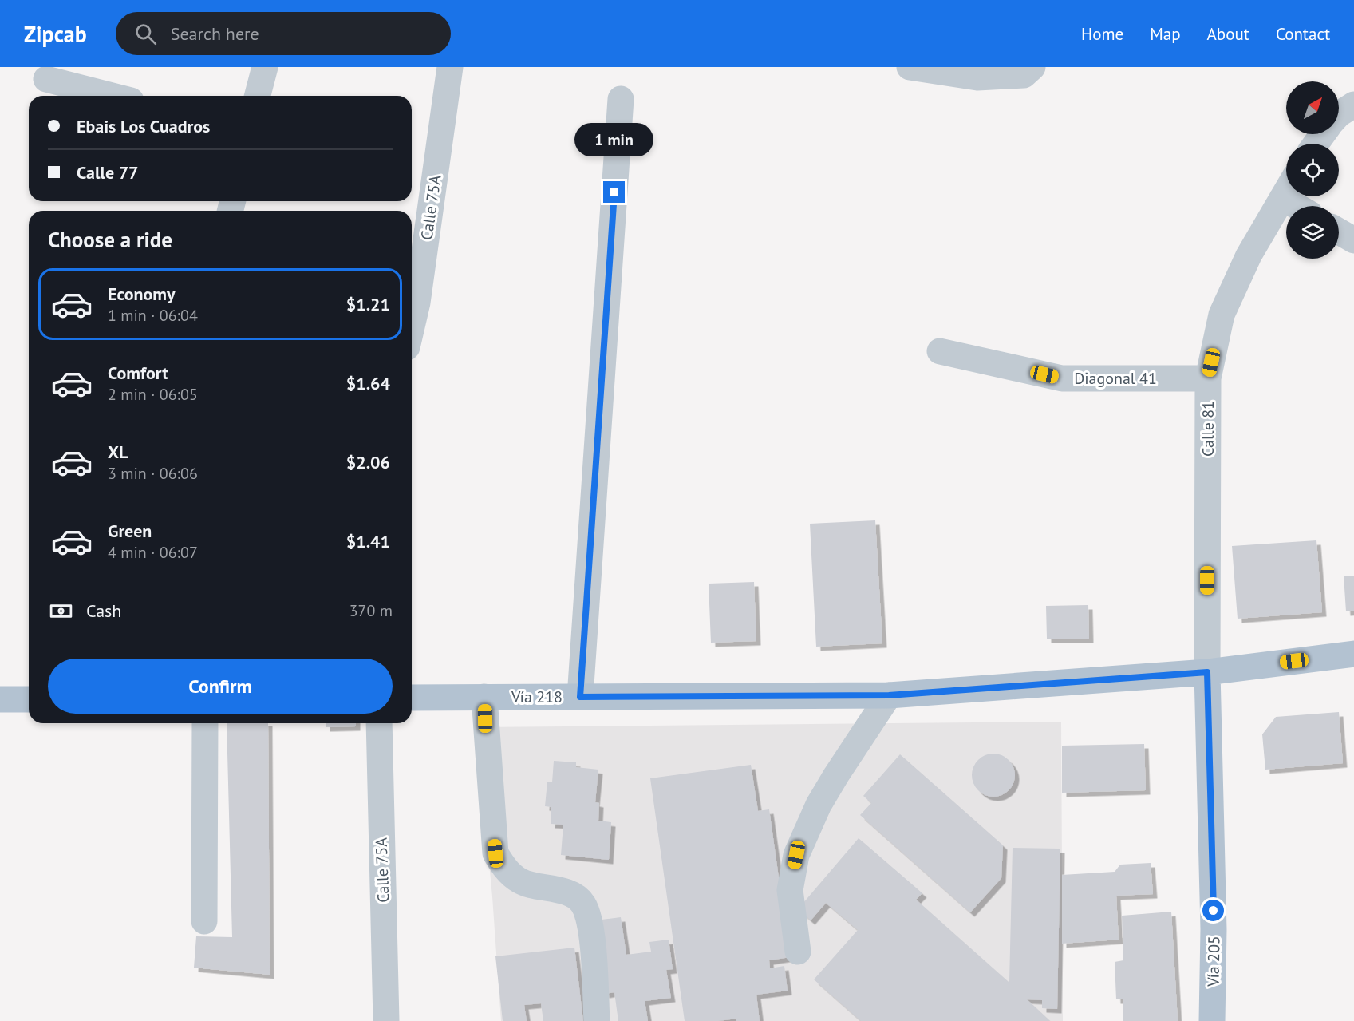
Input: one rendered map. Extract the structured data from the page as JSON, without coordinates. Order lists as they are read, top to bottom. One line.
{"streets":{"main road":["Vía 218","Vía 205"],"street":["Calle 75A","Diagonal 41","Calle 81"]},"crossings":[["Diagonal 41","Calle 81"],["Calle 81","Vía 218"],["Calle 81","Vía 205"],["Vía 218","Vía 205"]],"north":"top right","page":{"header":"Zipcab","search":"Search here","nav":["Home","Map","About","Contact"],"banner":["Ebais Los Cuadros","Calle 77"],"bubble":"1 min","heading":"Choose a ride","list":[{"name":"Economy","note":"1 min · 06:04","value":"$1.21"},{"name":"Comfort","note":"2 min · 06:05","value":"$1.64"},{"name":"XL","note":"3 min · 06:06","value":"$2.06"},{"name":"Green","note":"4 min · 06:07","value":"$1.41"}],"pay":["Cash","370 m"],"buttons":"Confirm"}}
